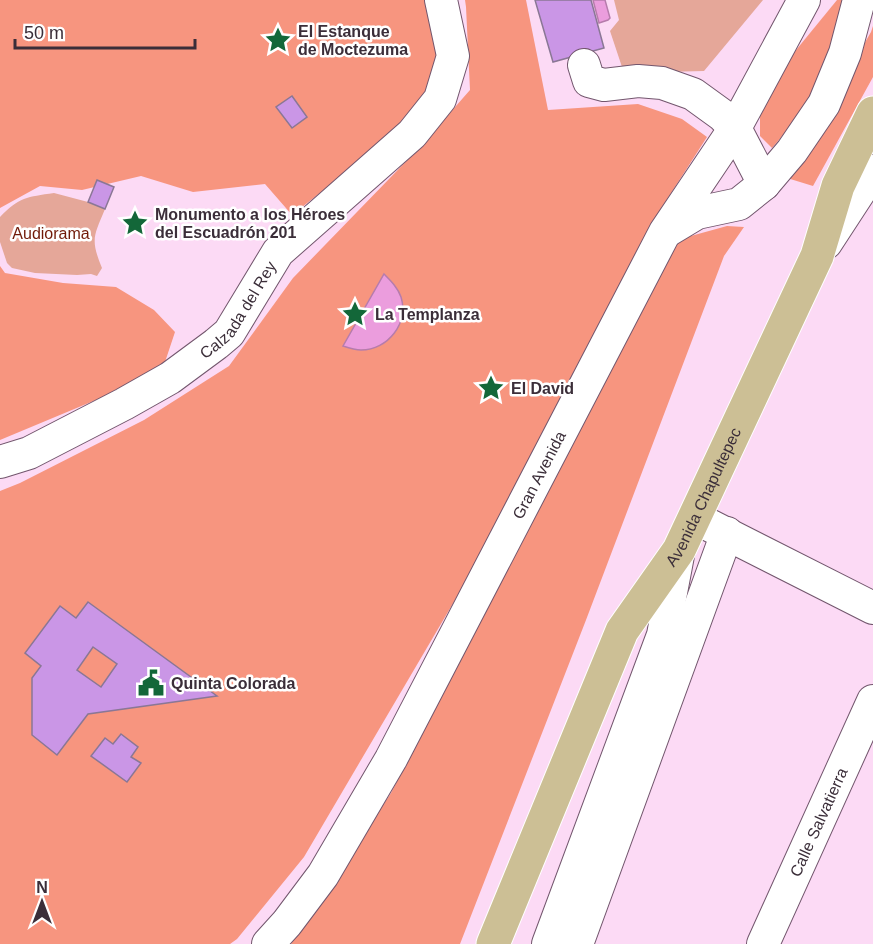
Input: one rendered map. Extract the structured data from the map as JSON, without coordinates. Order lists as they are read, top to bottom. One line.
{"streets":{"main road":["Avenida Chapultepec"],"street":["Calzada del Rey","Gran Avenida","Calle Salvatierra"]},"parks":["Audiorama"],"places":{"place":["El Estanque de Moctezuma","Monumento a los Héroes del Escuadrón 201","La Templanza","El David"],"public building":["Quinta Colorada"]},"scale_bar":"50 m","north":"top"}
